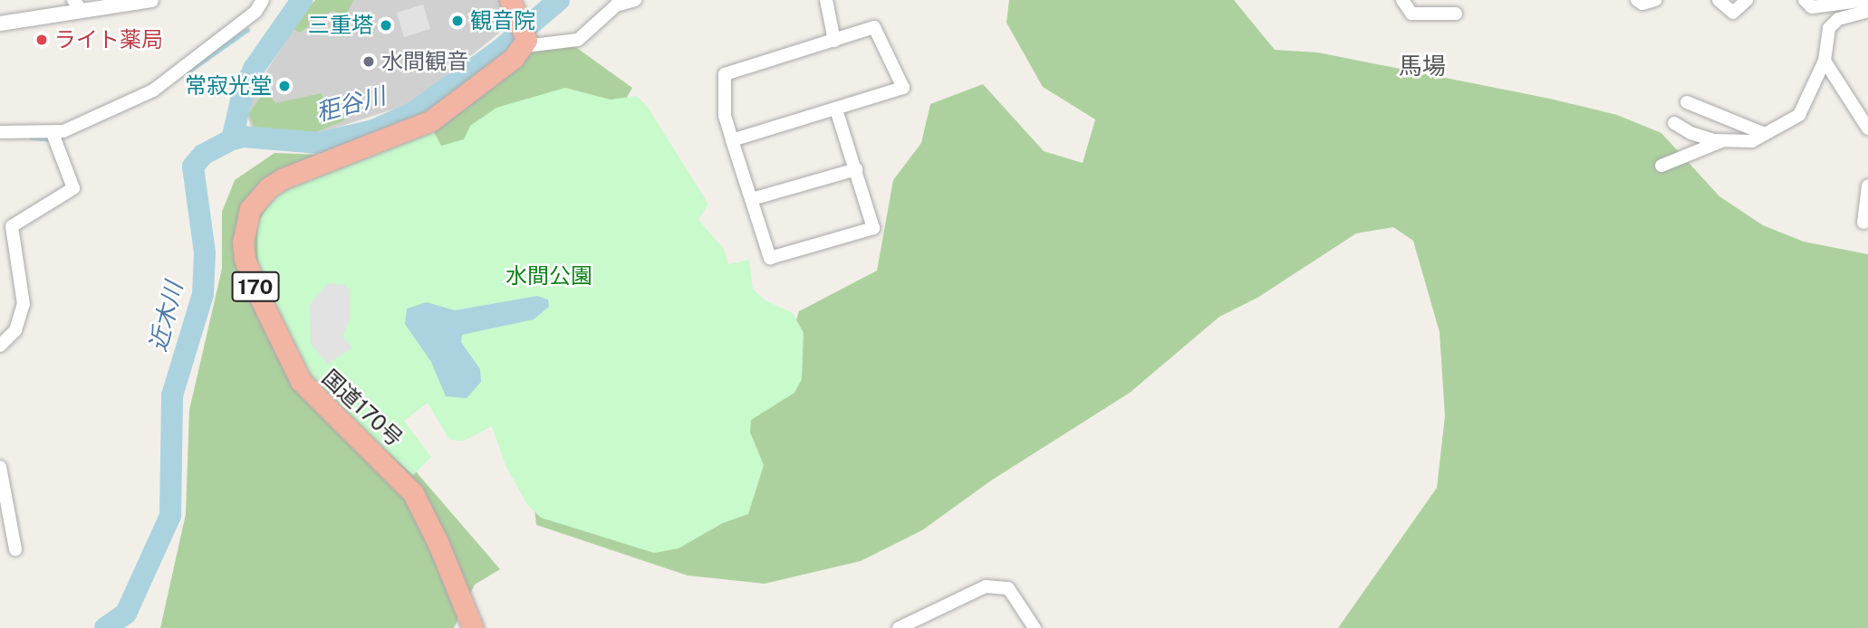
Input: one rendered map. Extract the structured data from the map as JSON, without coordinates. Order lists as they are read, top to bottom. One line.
{"streets":{"highway":["170","国道170号"]},"districts":["馬場"],"water":["秬谷川","近木川"],"parks":["水間公園"],"places":["観音院","三重塔","ライト薬局","水間観音","常寂光堂"]}
